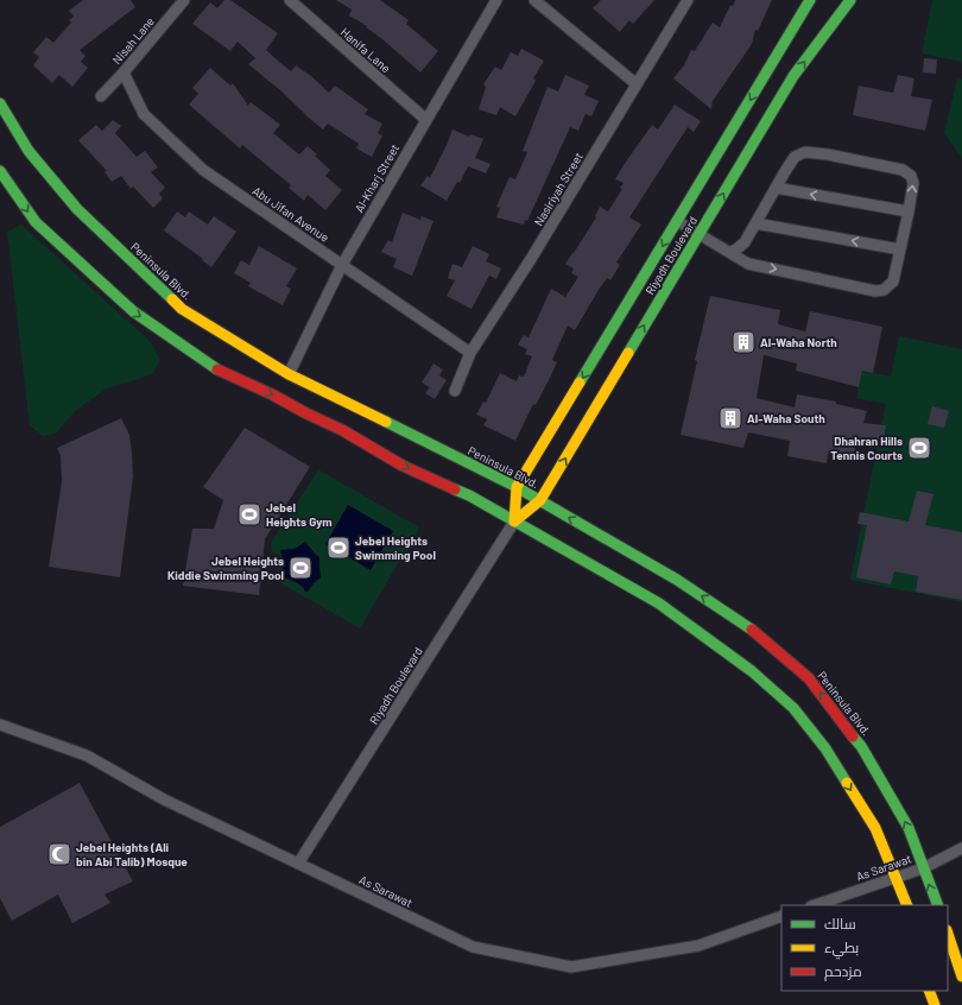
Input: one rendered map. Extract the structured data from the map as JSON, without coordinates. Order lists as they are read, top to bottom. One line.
{"streets":{"main road":["Riyadh Boulevard","Peninsula Blvd."],"street":["Nisah Lane","Hanifa Lane","Al-Kharj Street","Nasiriyah Street","Abu Jifan Avenue","As Sarawat"]},"crossings":[["Nisah Lane","Abu Jifan Avenue"],["Hanifa Lane","Al-Kharj Street"],["Al-Kharj Street","Abu Jifan Avenue"],["Al-Kharj Street","Peninsula Blvd."],["Nasiriyah Street","Abu Jifan Avenue"],["Riyadh Boulevard","Peninsula Blvd."],["Riyadh Boulevard","As Sarawat"],["Peninsula Blvd.","As Sarawat"]],"places":{"building":["Al-Waha North","Al-Waha South"],"sports":["Dhahran Hills Tennis Courts","Jebel Heights Gym","Jebel Heights Swimming Pool","Jebel Heights Kiddie Swimming Pool"],"mosque":["Jebel Heights (Ali bin Abi Talib) Mosque"]},"legend":["سالك","بطيء","مزدحم"]}
